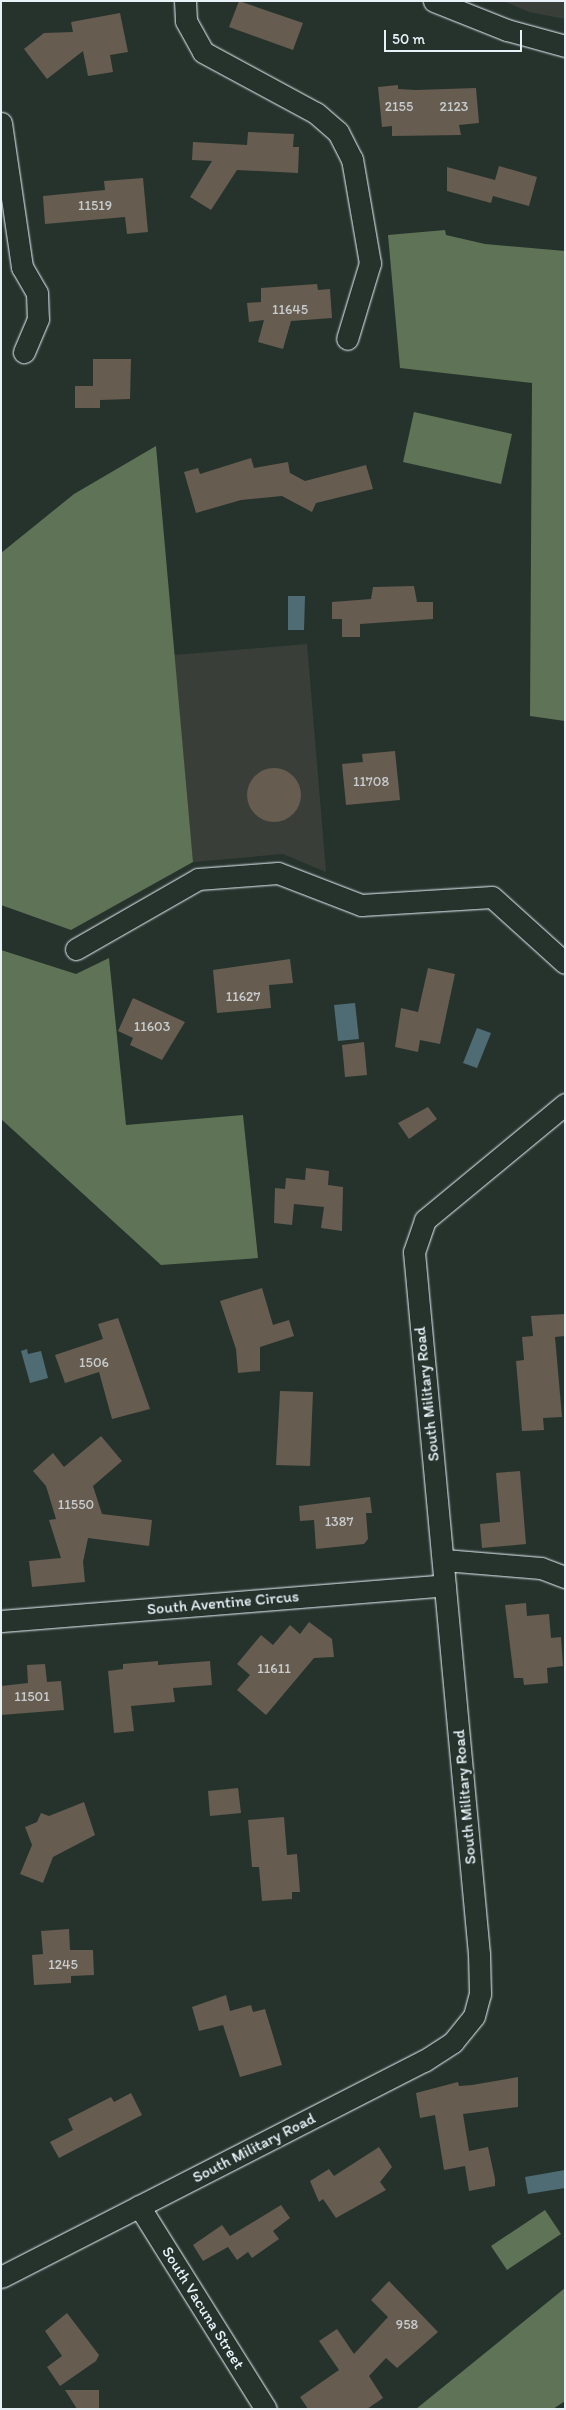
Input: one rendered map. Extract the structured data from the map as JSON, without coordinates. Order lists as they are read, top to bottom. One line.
{"streets":{"street":["South Military Road","South Aventine Circus","South Vacuna Street"]},"crossings":[["South Military Road","South Aventine Circus"],["South Military Road","South Vacuna Street"]],"house_numbers":["2155","2123","11519","11645","11708","11627","11603","1506","11550","1387","11611","11501","1245","958"],"scale_bar":"50 m"}
